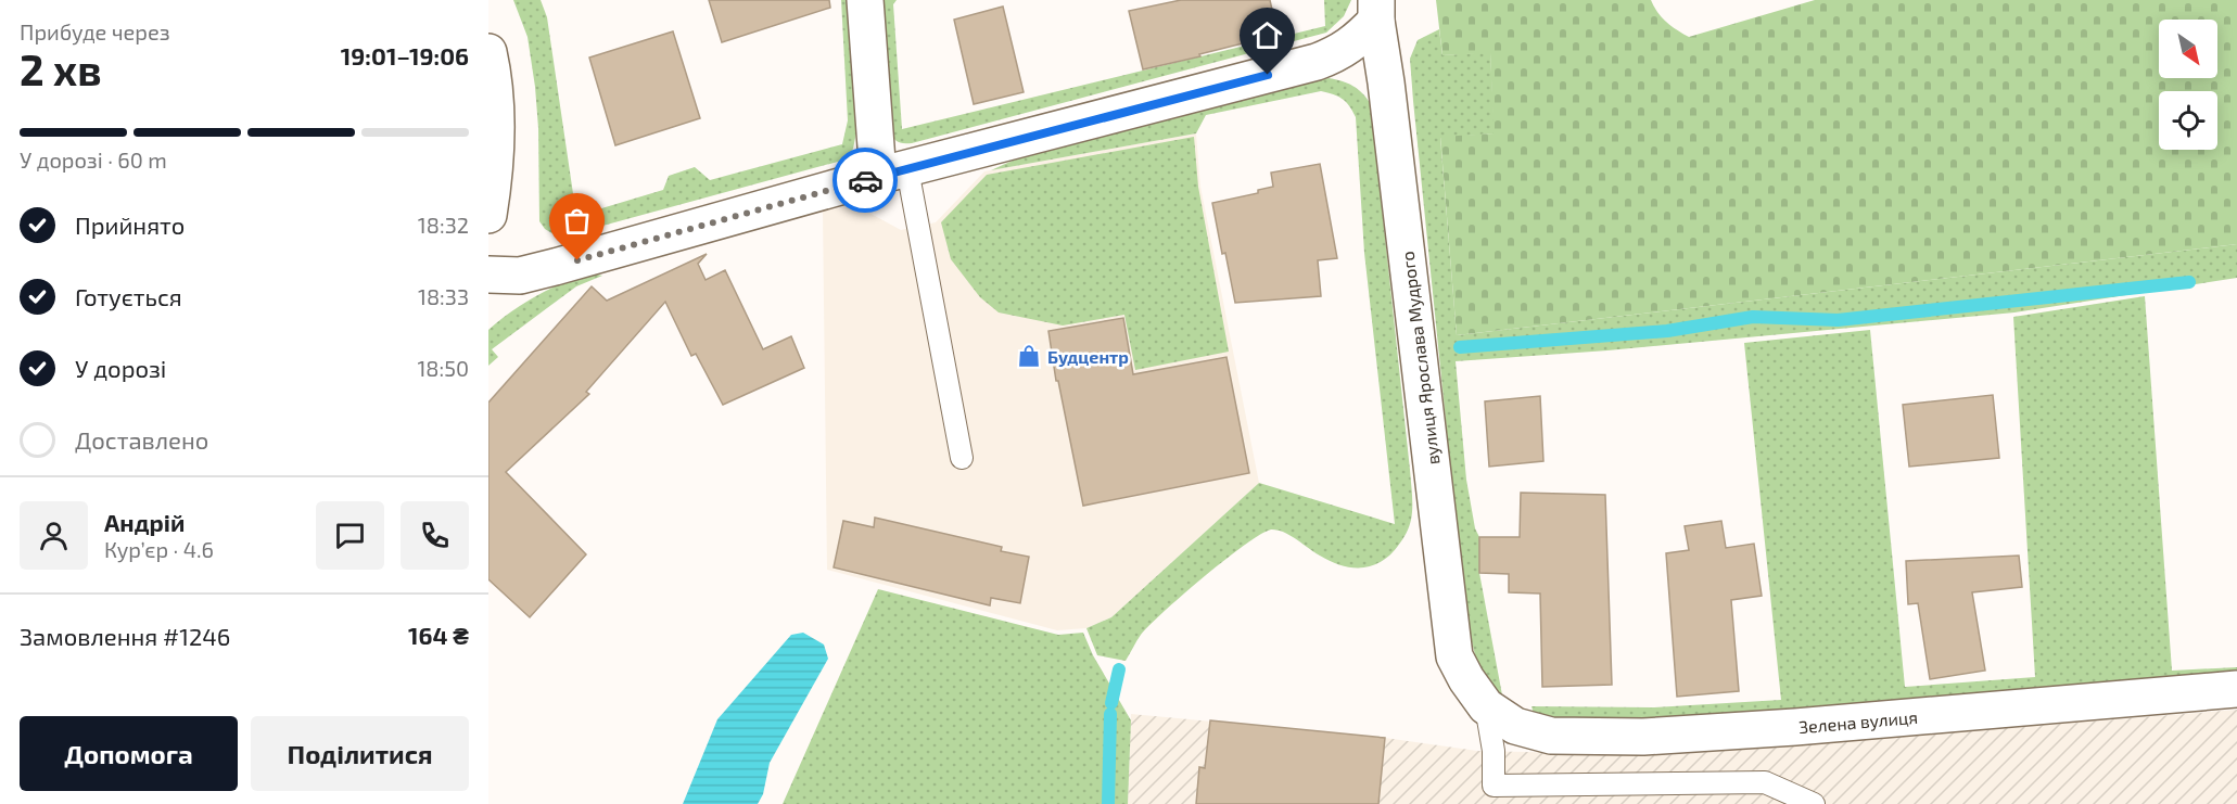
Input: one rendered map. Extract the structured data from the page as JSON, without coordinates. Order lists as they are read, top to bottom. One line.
{"streets":{"street":["вулиця Ярослава Мудрого","Зелена вулиця"]},"crossings":[["вулиця Ярослава Мудрого","Зелена вулиця"]],"places":{"shop":["Будцентр"]},"north":"bottom right","page":{"heading":["2 хв","Прибуде через","19:01–19:06"],"panel":["Андрій","Кур’єр · 4.6","Замовлення #1246","164 ₴"],"bar":"У дорозі · 60 m","list":[["Прийнято","18:32"],["Готується","18:33"],["У дорозі","18:50"],"Доставлено"],"buttons":["Допомога","Поділитися"]}}
